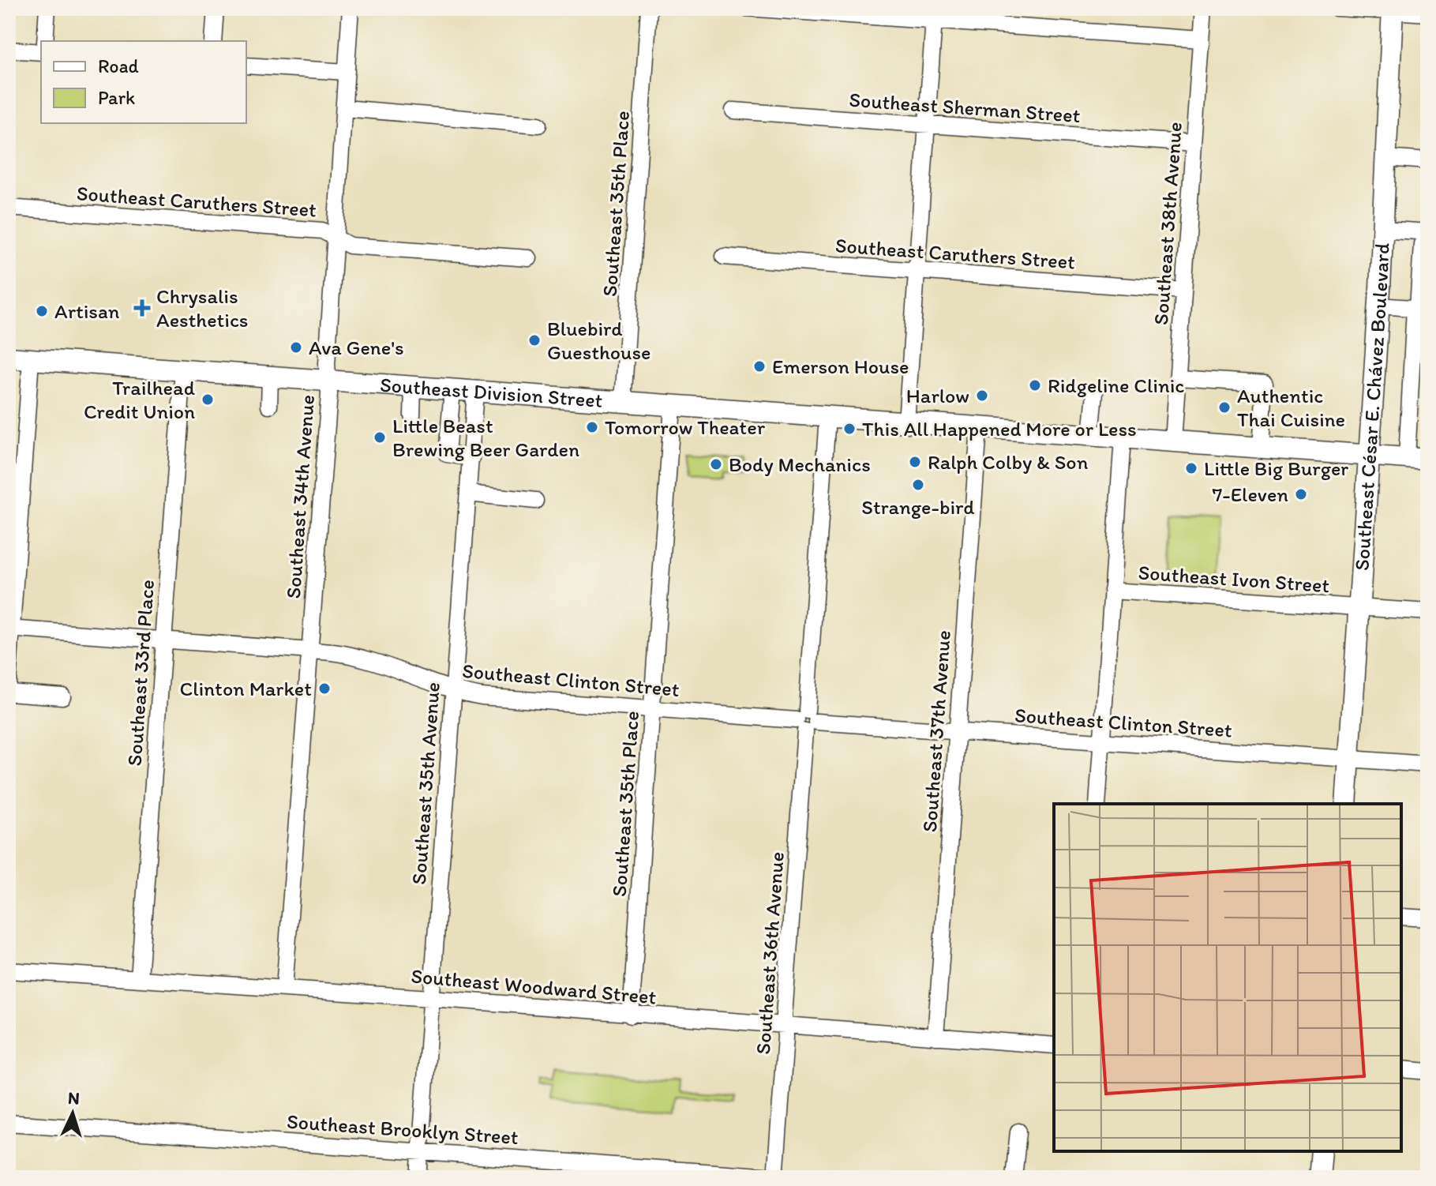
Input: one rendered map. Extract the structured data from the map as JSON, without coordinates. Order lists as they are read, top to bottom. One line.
{"streets":{"main road":["Southeast Division Street","Southeast César E. Chávez Boulevard"],"street":["Southeast Sherman Street","Southeast Caruthers Street","Southeast 35th Place","Southeast 38th Avenue","Southeast 34th Avenue","Southeast Ivon Street","Southeast 33rd Place","Southeast Clinton Street","Southeast 37th Avenue","Southeast 35th Avenue","Southeast 36th Avenue","Southeast Woodward Street","Southeast Brooklyn Street"]},"crossings":[["Southeast Sherman Street","Southeast 38th Avenue"],["Southeast Caruthers Street","Southeast 38th Avenue"],["Southeast Caruthers Street","Southeast 34th Avenue"],["Southeast 35th Place","Southeast Division Street"],["Southeast 35th Place","Southeast Clinton Street"],["Southeast 35th Place","Southeast Woodward Street"],["Southeast 38th Avenue","Southeast Division Street"],["Southeast Division Street","Southeast César E. Chávez Boulevard"],["Southeast Division Street","Southeast 34th Avenue"],["Southeast Division Street","Southeast 33rd Place"],["Southeast Division Street","Southeast 37th Avenue"],["Southeast Division Street","Southeast 35th Avenue"],["Southeast Division Street","Southeast 36th Avenue"],["Southeast César E. Chávez Boulevard","Southeast Ivon Street"],["Southeast César E. Chávez Boulevard","Southeast Clinton Street"],["Southeast 34th Avenue","Southeast Clinton Street"],["Southeast 34th Avenue","Southeast Woodward Street"],["Southeast 33rd Place","Southeast Clinton Street"],["Southeast 33rd Place","Southeast Woodward Street"],["Southeast Clinton Street","Southeast 37th Avenue"],["Southeast Clinton Street","Southeast 35th Avenue"],["Southeast Clinton Street","Southeast 36th Avenue"],["Southeast 37th Avenue","Southeast Woodward Street"],["Southeast 35th Avenue","Southeast Woodward Street"],["Southeast 35th Avenue","Southeast Brooklyn Street"],["Southeast 36th Avenue","Southeast Woodward Street"],["Southeast 36th Avenue","Southeast Brooklyn Street"]],"places":{"health":["Chrysalis Aesthetics"],"other":["Artisan","Bluebird Guesthouse","Ava Gene's","Emerson House","Ridgeline Clinic","Harlow","Trailhead Credit Union","Authentic Thai Cuisine","Tomorrow Theater","This All Happened More or Less","Little Beast Brewing Beer Garden","Ralph Colby & Son","Body Mechanics","Little Big Burger","Strange-bird","7-Eleven","Clinton Market"]},"legend":["Road","Park"],"north":"top"}
